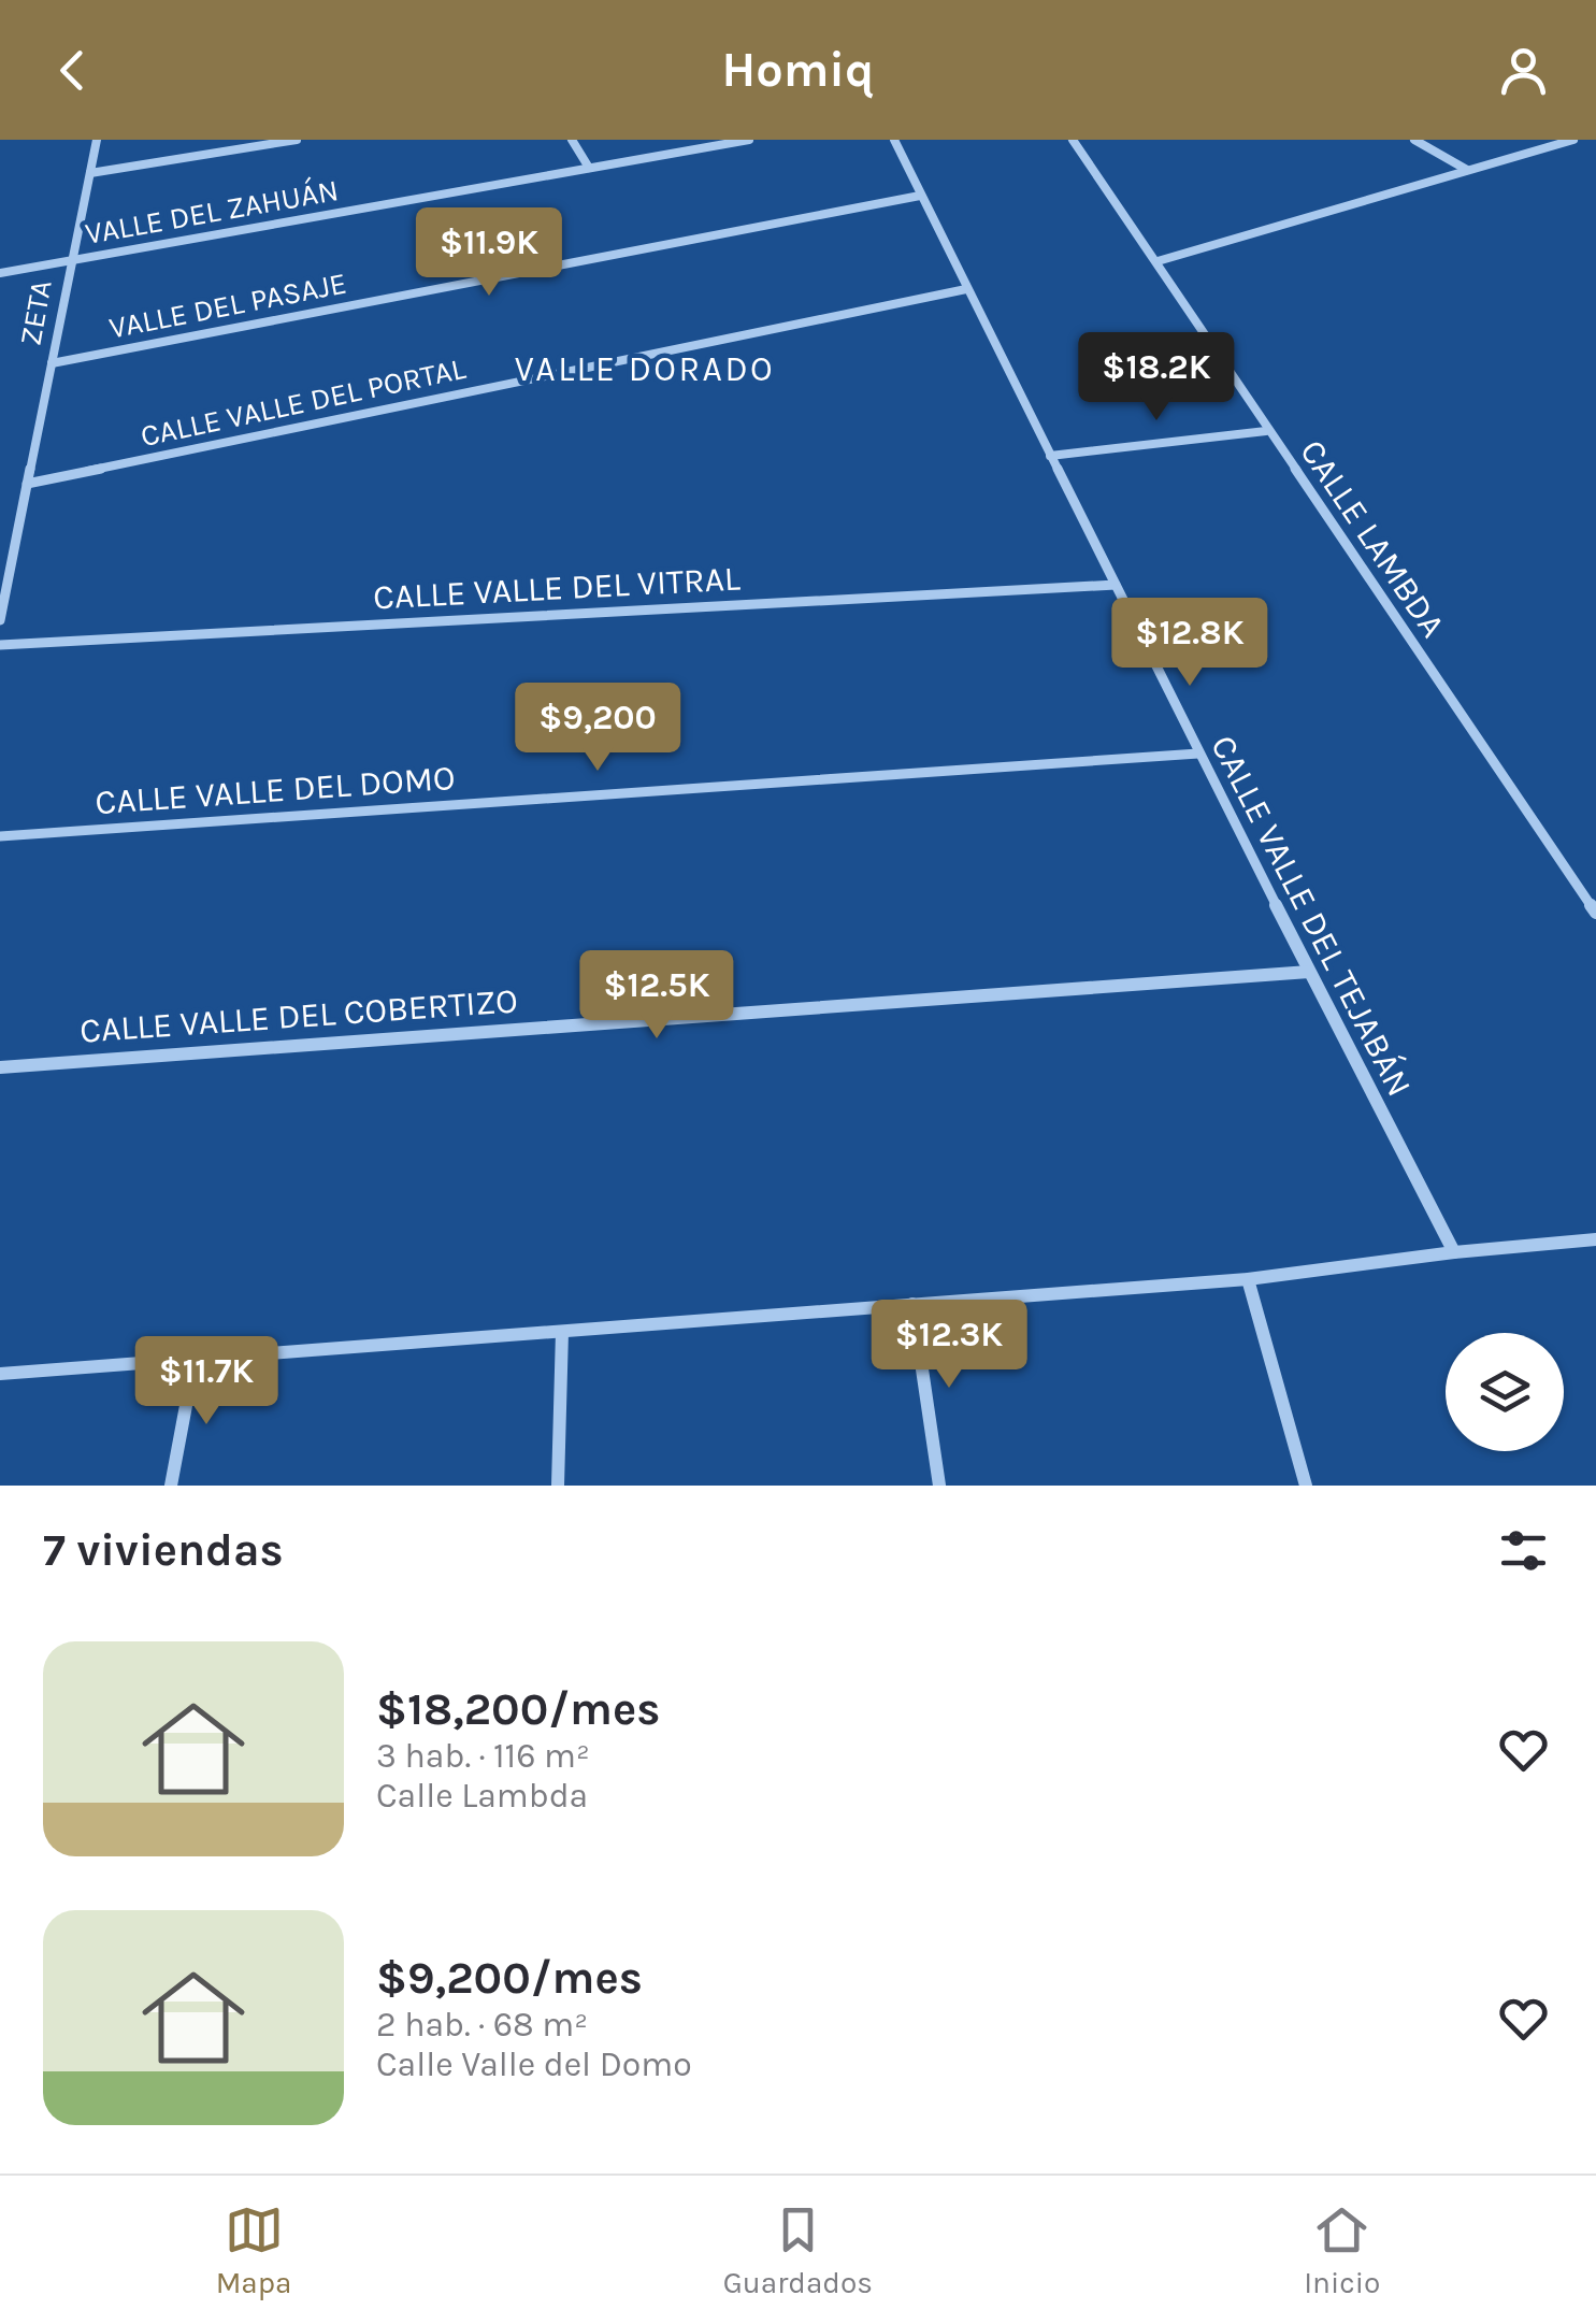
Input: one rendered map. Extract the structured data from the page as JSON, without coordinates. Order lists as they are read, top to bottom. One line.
{"streets":{"street":["VALLE DEL ZAHUÁN","VALLE DEL PASAJE","ZETA","CALLE VALLE DEL PORTAL","CALLE LAMBDA","CALLE VALLE DEL VITRAL","CALLE VALLE DEL DOMO","CALLE VALLE DEL TEJABÁN","CALLE VALLE DEL COBERTIZO"]},"crossings":[["VALLE DEL ZAHUÁN","ZETA"],["VALLE DEL PASAJE","ZETA"],["VALLE DEL PASAJE","CALLE VALLE DEL TEJABÁN"],["ZETA","CALLE VALLE DEL PORTAL"],["CALLE VALLE DEL PORTAL","CALLE VALLE DEL TEJABÁN"],["CALLE VALLE DEL VITRAL","CALLE VALLE DEL TEJABÁN"],["CALLE VALLE DEL DOMO","CALLE VALLE DEL TEJABÁN"],["CALLE VALLE DEL TEJABÁN","CALLE VALLE DEL COBERTIZO"]],"districts":["VALLE DORADO"],"page":{"header":"Homiq","price":["$11.9K","$18.2K","$12.8K","$9,200","$12.5K","$12.3K","$11.7K"],"heading":"7 viviendas","list":[{"name":"$18,200/mes","note":"3 hab. · 116 m² · Calle Lambda"},{"name":"$9,200/mes","note":"2 hab. · 68 m² · Calle Valle del Domo"}],"tabs":["Mapa","Guardados","Inicio"]}}
